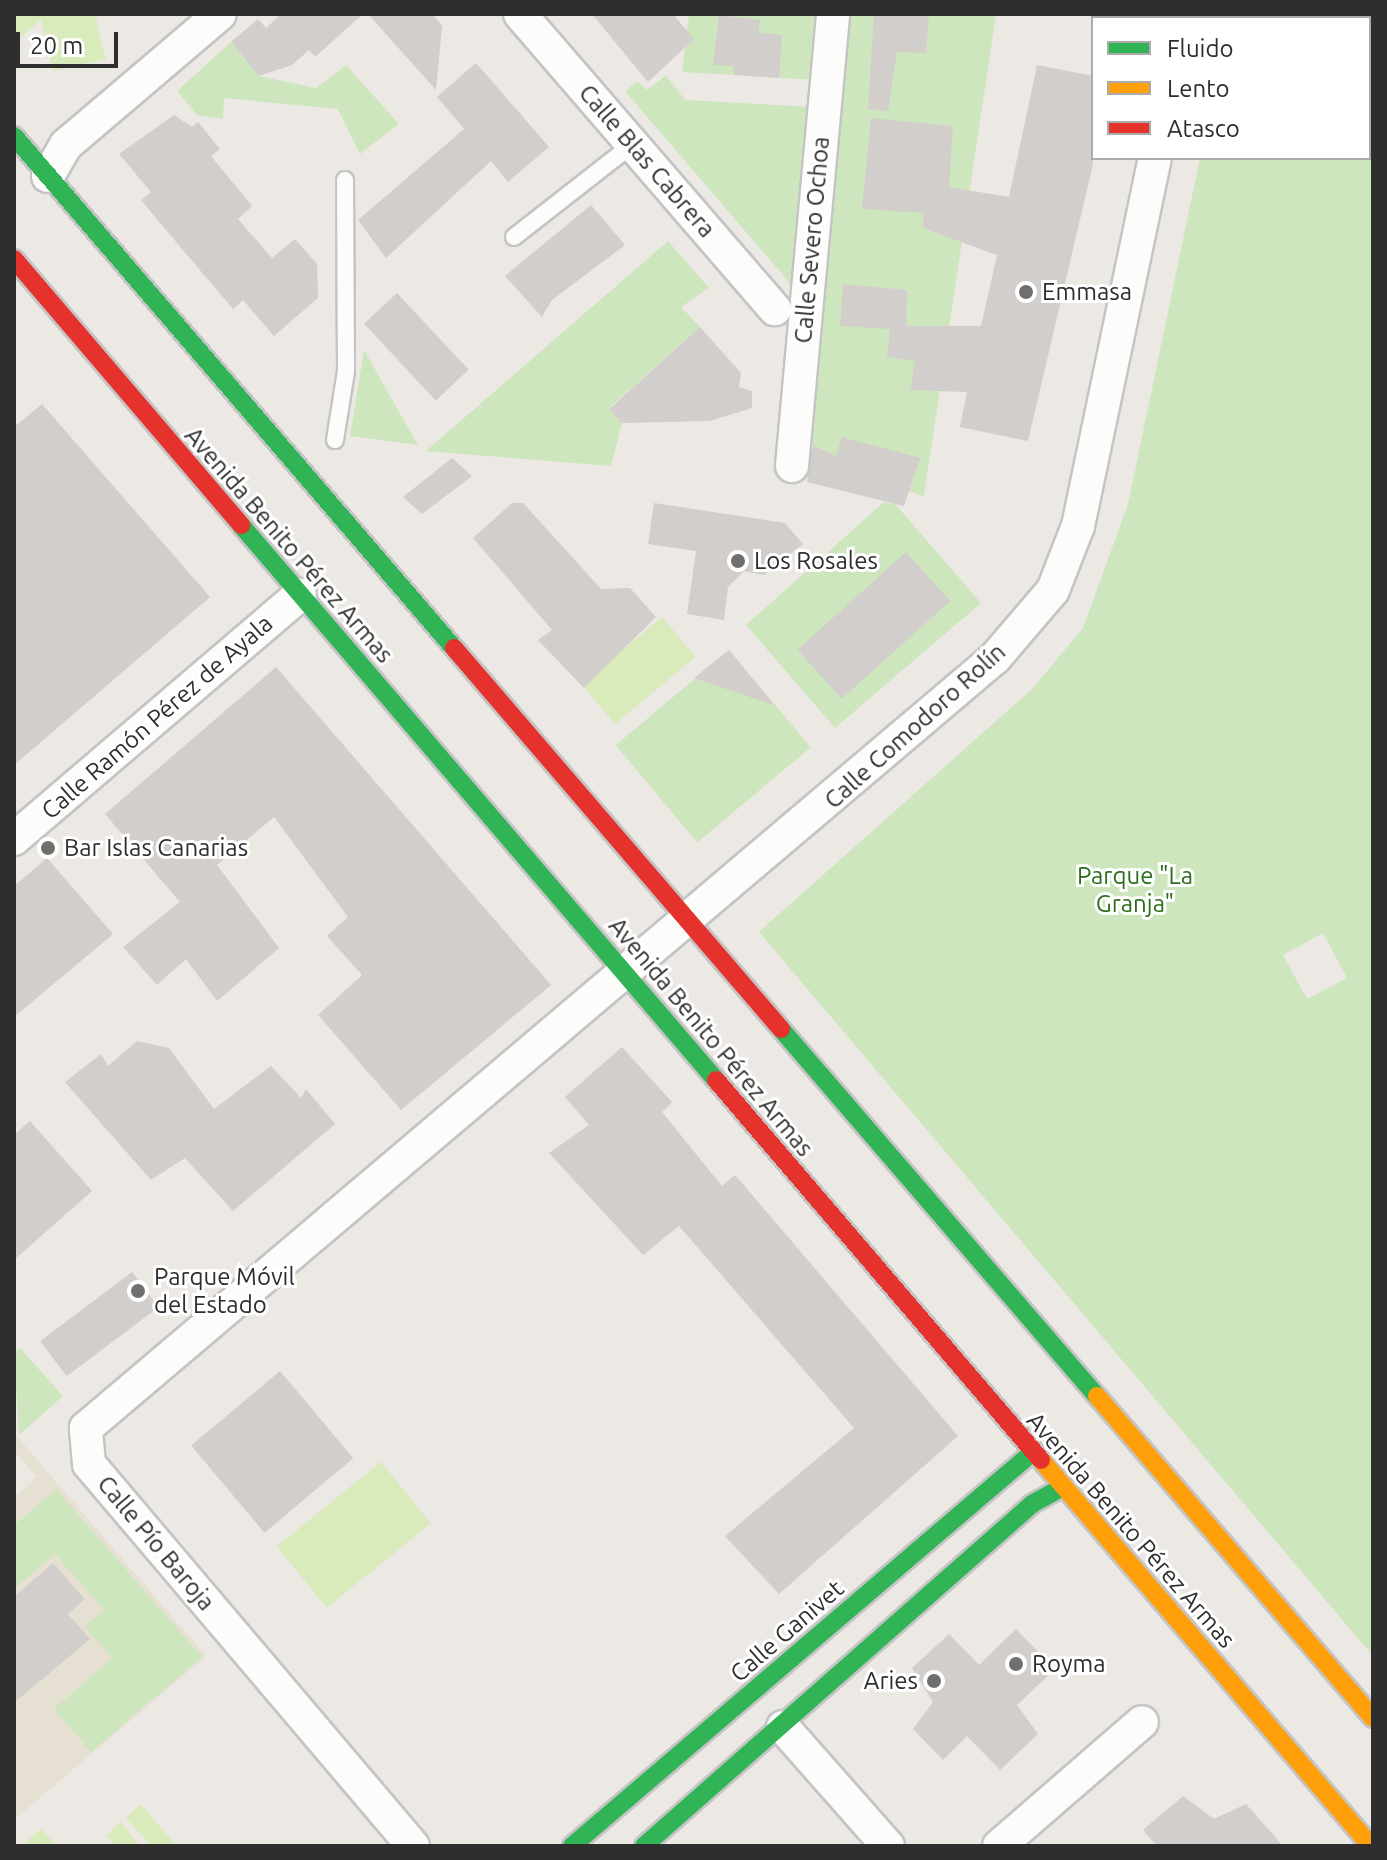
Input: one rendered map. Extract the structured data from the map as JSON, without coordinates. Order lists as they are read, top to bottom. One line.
{"streets":{"street":["Calle Blas Cabrera","Calle Severo Ochoa","Avenida Benito Pérez Armas","Calle Ramón Pérez de Ayala","Calle Comodoro Rolín","Calle Pío Baroja","Calle Ganivet"]},"crossings":[["Avenida Benito Pérez Armas","Calle Ramón Pérez de Ayala"],["Avenida Benito Pérez Armas","Calle Pío Baroja"],["Avenida Benito Pérez Armas","Calle Ganivet"],["Calle Comodoro Rolín","Calle Pío Baroja"]],"parks":["Parque \"La Granja\""],"places":["Emmasa","Los Rosales","Bar Islas Canarias","Parque Móvil del Estado","Royma","Aries"],"legend":["Fluido","Lento","Atasco"],"scale_bar":"20 m"}
